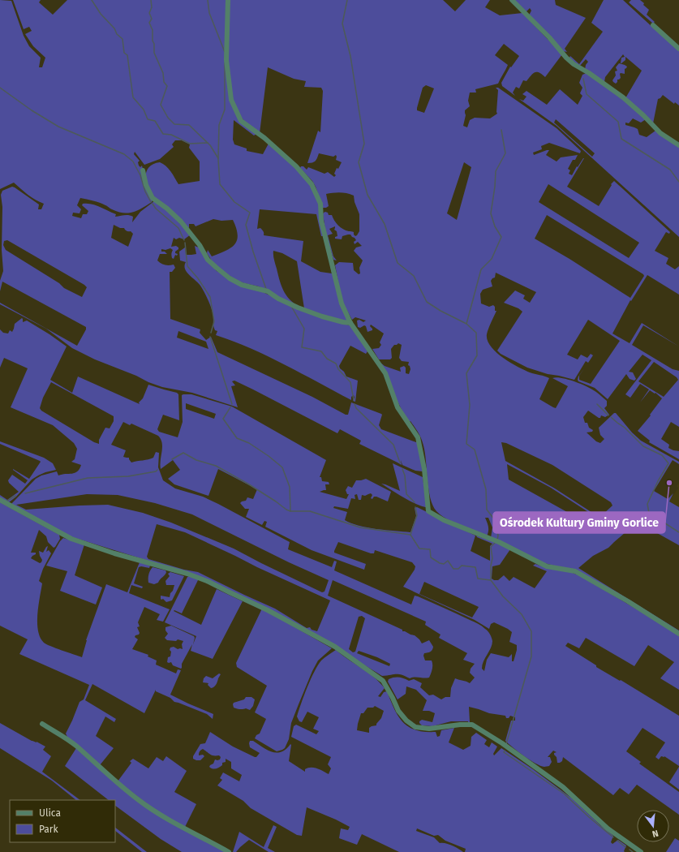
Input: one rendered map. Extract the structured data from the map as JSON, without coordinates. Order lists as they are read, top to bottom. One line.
{"places":["Ośrodek Kultury Gminy Gorlice"],"legend":["Ulica","Park"],"north":"bottom"}
